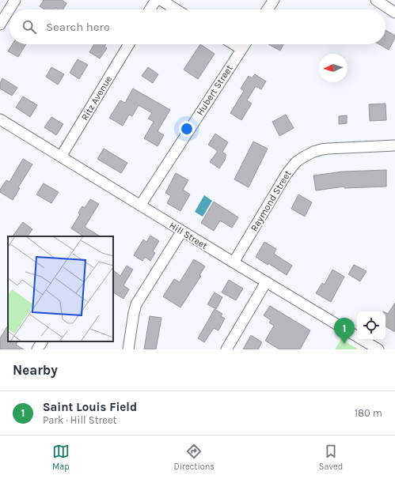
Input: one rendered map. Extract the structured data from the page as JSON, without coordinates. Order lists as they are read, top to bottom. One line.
{"streets":{"street":["Hubert Street","Ritz Avenue","Raymond Street","Hill Street"]},"crossings":[["Hubert Street","Hill Street"],["Ritz Avenue","Hill Street"],["Raymond Street","Hill Street"]],"north":"left","page":{"search":"Search here","pins":"1","heading":"Nearby","list":[{"mark":"1","name":"Saint Louis Field","note":"Park · Hill Street","value":"180 m"}],"nav":["Map","Directions","Saved"]}}
